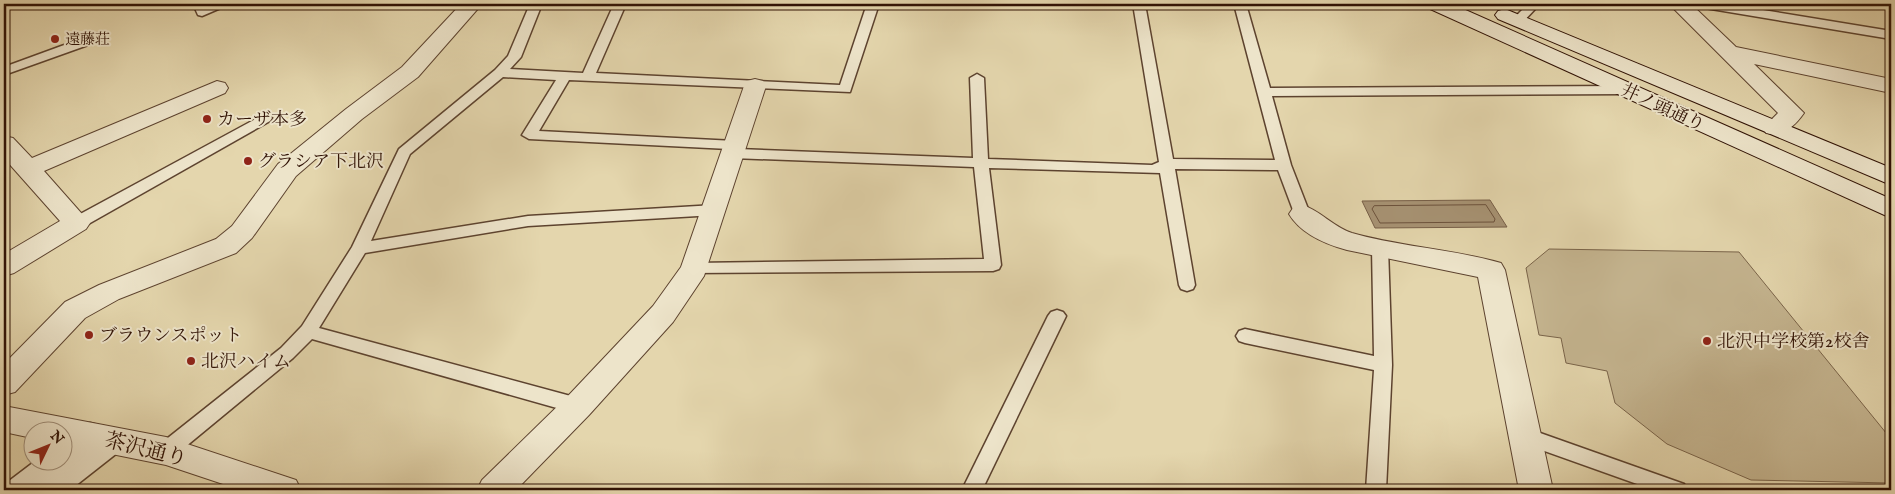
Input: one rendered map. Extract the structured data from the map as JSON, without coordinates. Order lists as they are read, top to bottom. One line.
{"streets":{"street":["井ノ頭通り","茶沢通り"]},"places":["遠藤荘","カーザ本多","グラシア下北沢","ブラウンスポット","北沢中学校第2校舎","北沢ハイム"],"north":"top right"}
